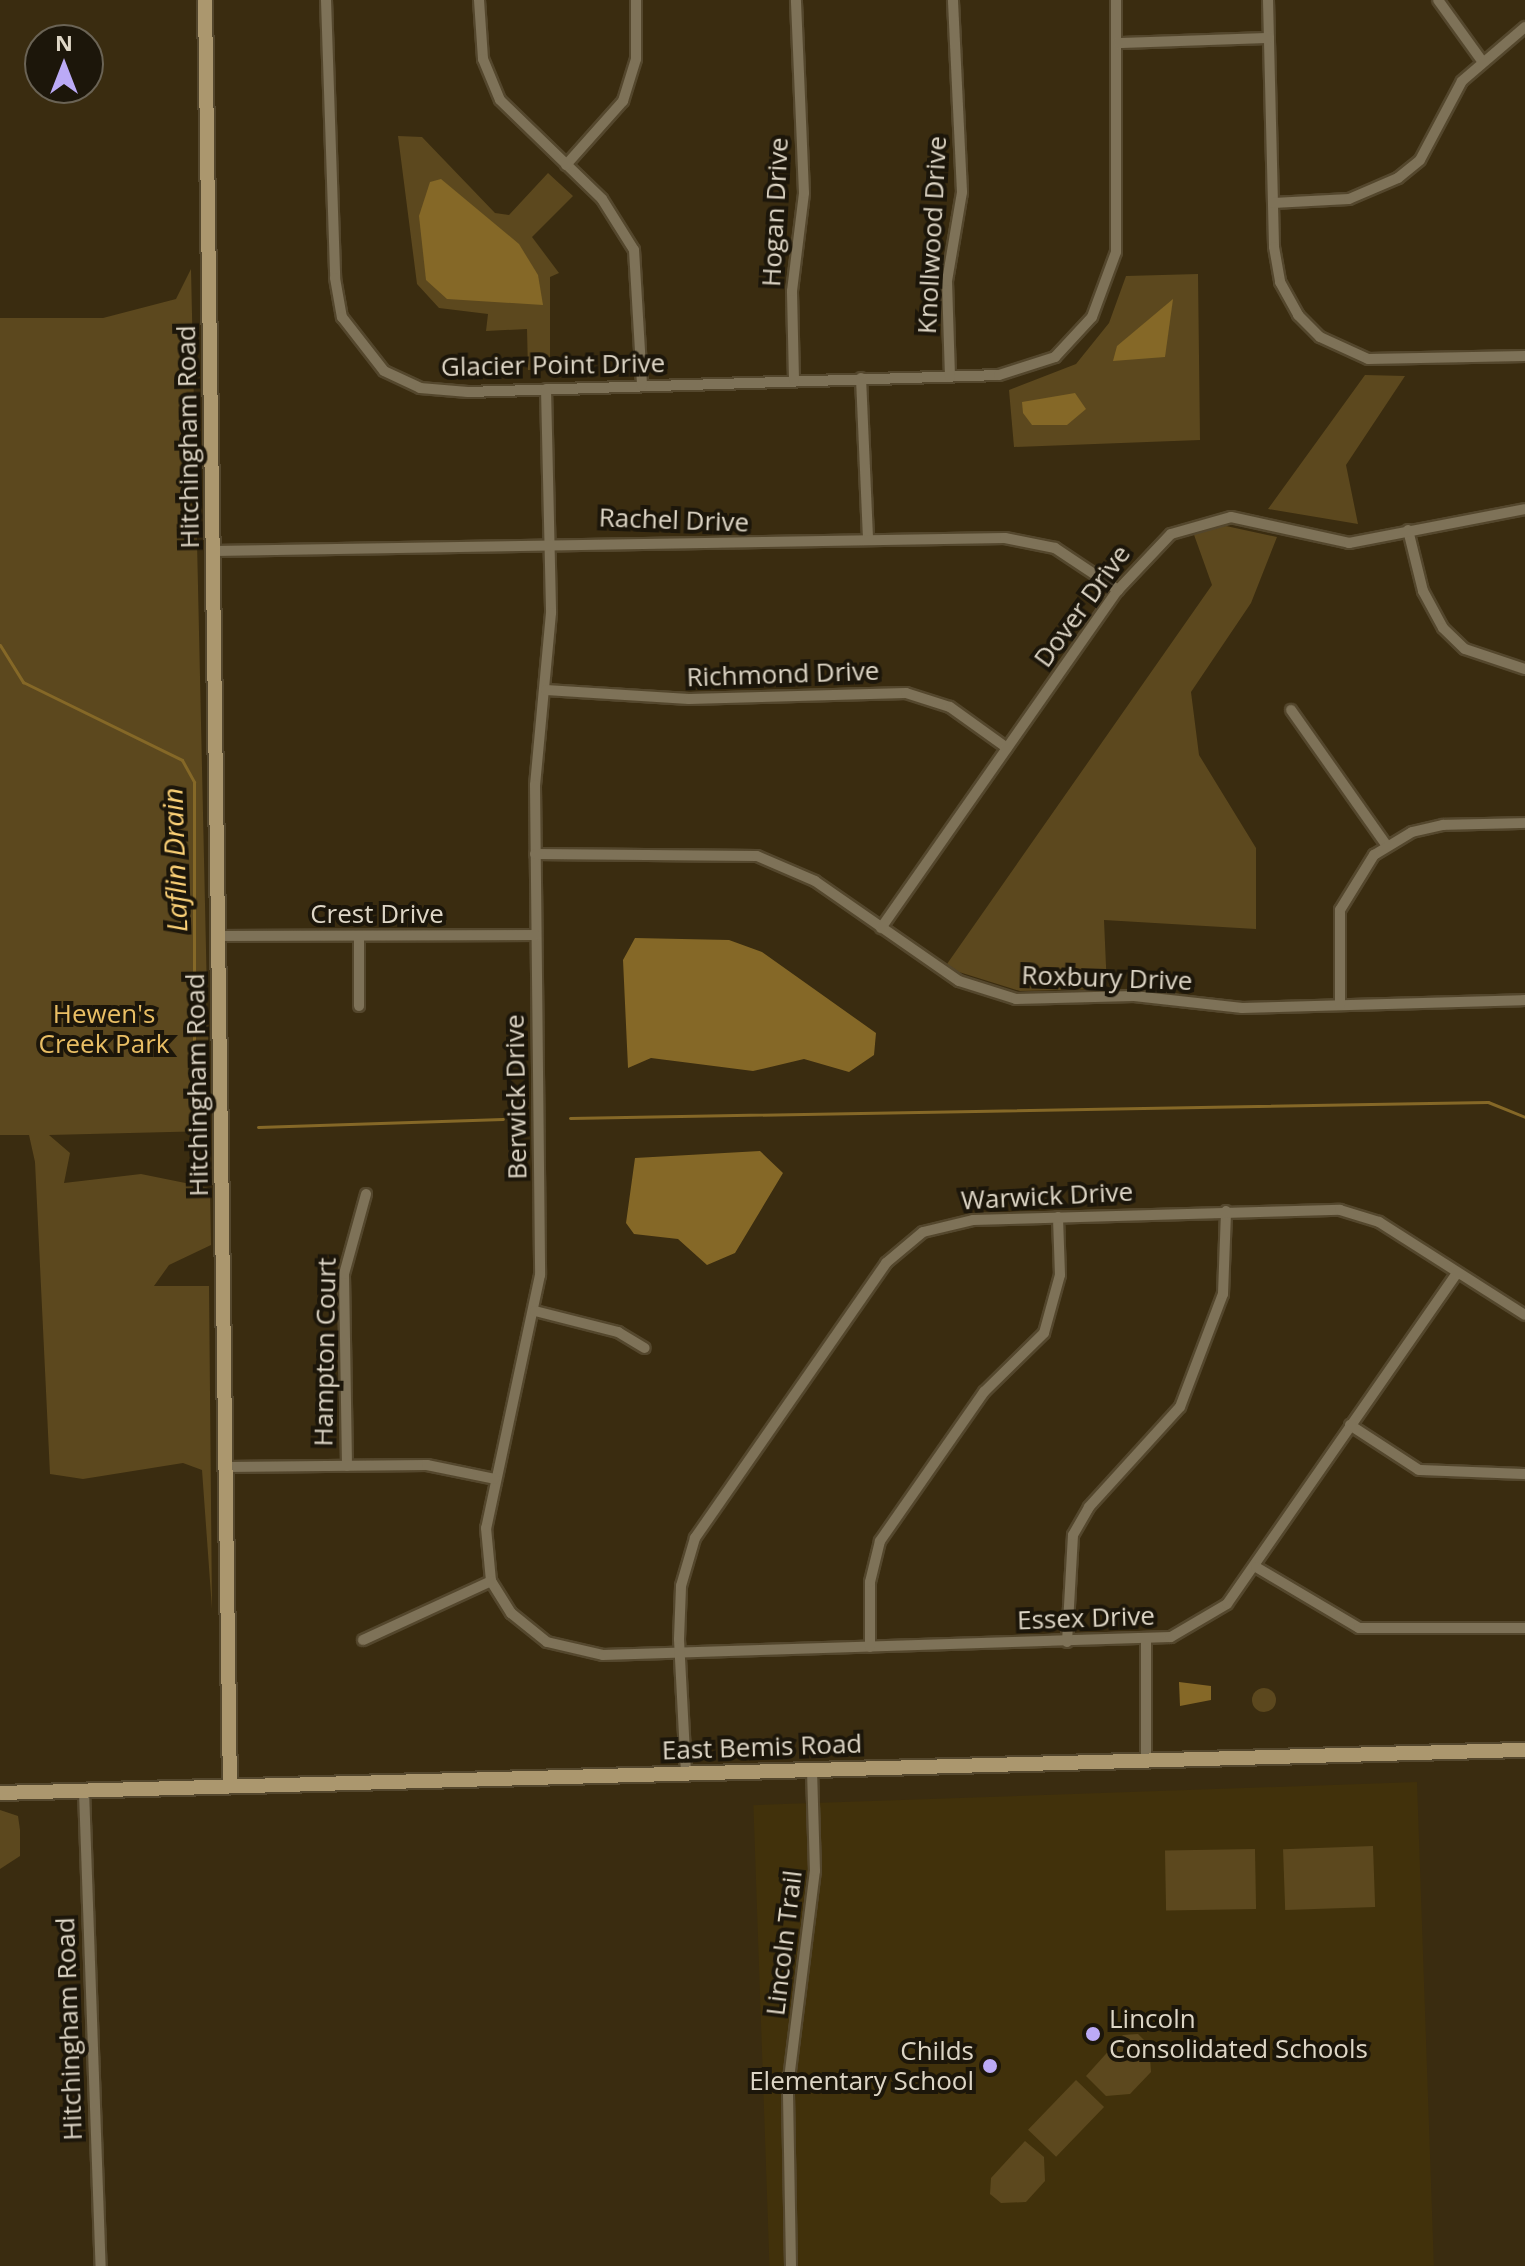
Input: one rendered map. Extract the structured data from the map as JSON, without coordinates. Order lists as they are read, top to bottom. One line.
{"streets":{"street":["Hogan Drive","Knollwood Drive","Glacier Point Drive","Hitchingham Road","Rachel Drive","Dover Drive","Richmond Drive","Crest Drive","Roxbury Drive","Berwick Drive","Warwick Drive","Hampton Court","Essex Drive","East Bemis Road","Lincoln Trail"]},"crossings":[["Hogan Drive","Glacier Point Drive"],["Knollwood Drive","Glacier Point Drive"],["Glacier Point Drive","Berwick Drive"],["Hitchingham Road","Rachel Drive"],["Hitchingham Road","Crest Drive"],["Hitchingham Road","East Bemis Road"],["Rachel Drive","Dover Drive"],["Rachel Drive","Berwick Drive"],["Dover Drive","Richmond Drive"],["Dover Drive","Roxbury Drive"],["Richmond Drive","Berwick Drive"],["Crest Drive","Berwick Drive"],["Roxbury Drive","Berwick Drive"],["Berwick Drive","Warwick Drive"],["Berwick Drive","Essex Drive"],["Warwick Drive","Essex Drive"],["Warwick Drive","East Bemis Road"],["East Bemis Road","Lincoln Trail"]],"water":["Laflin Drain"],"parks":["Hewen's Creek Park"],"places":["Lincoln Consolidated Schools","Childs Elementary School"],"north":"top"}
